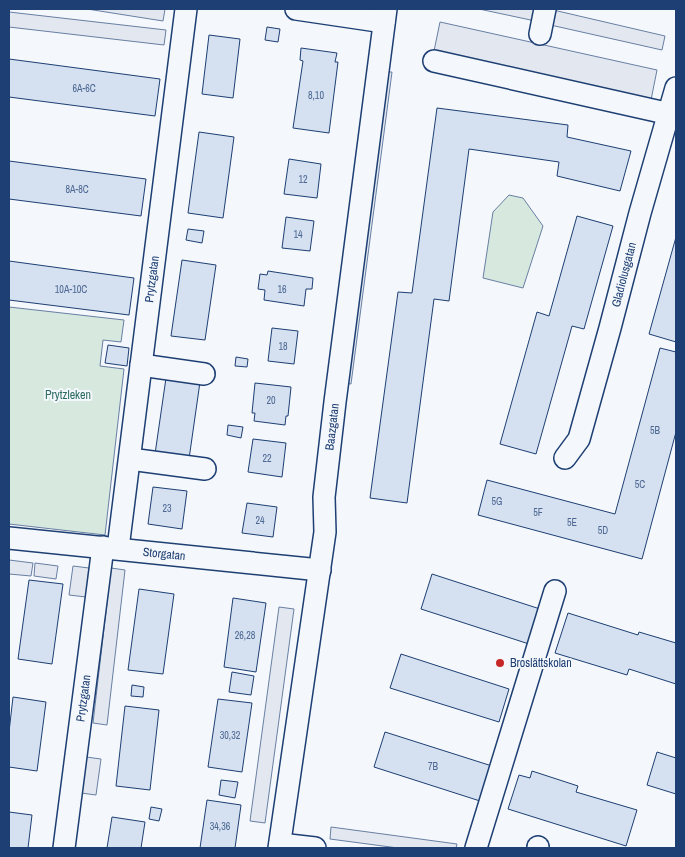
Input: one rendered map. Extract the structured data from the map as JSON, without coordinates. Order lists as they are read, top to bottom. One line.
{"streets":{"street":["Gladiolusgatan","Prytzgatan","Baazgatan","Storgatan"]},"crossings":[["Prytzgatan","Storgatan"],["Baazgatan","Storgatan"]],"parks":["Prytzleken"],"places":["Broslättskolan"],"house_numbers":["6A-6C","8,10","12","8A-8C","14","10A-10C","16","18","20","5B","22","5C","5G","23","5F","24","5E","5D","26,28","30,32","7B","34,36"]}
